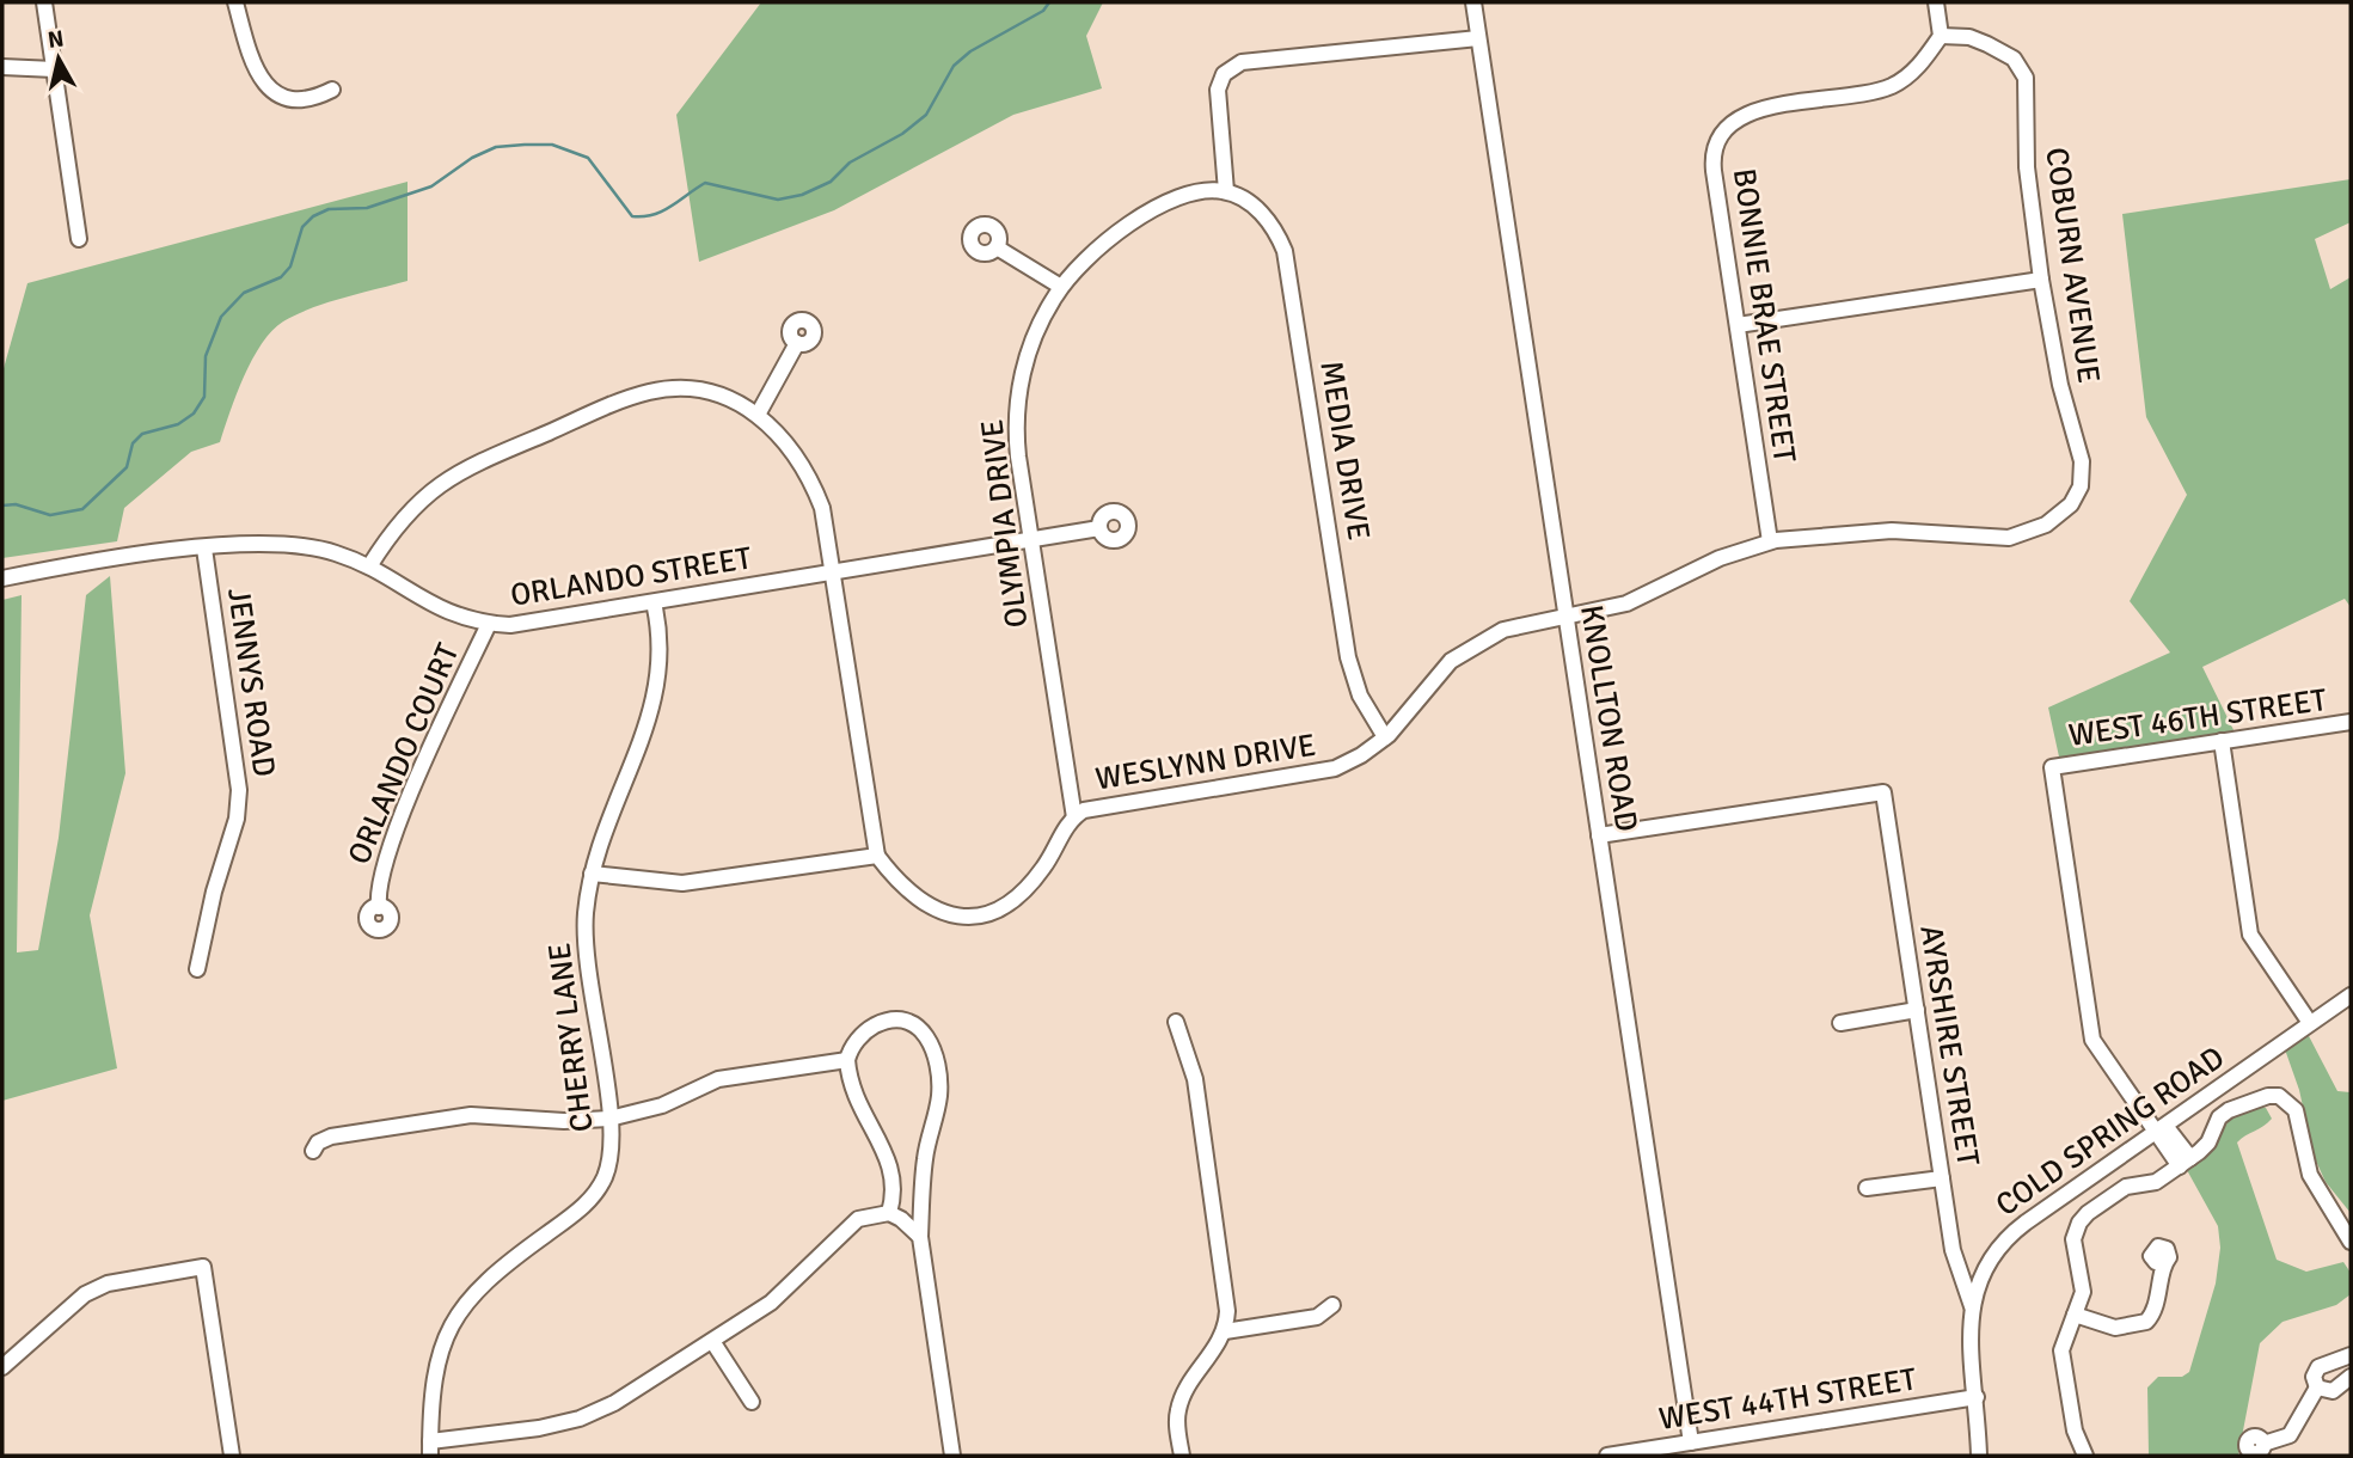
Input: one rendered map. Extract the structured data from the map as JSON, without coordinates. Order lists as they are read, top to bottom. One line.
{"streets":{"street":["COBURN AVENUE","BONNIE BRAE STREET","MEDIA DRIVE","OLYMPIA DRIVE","ORLANDO STREET","JENNYS ROAD","KNOLLTON ROAD","WEST 46TH STREET","ORLANDO COURT","WESLYNN DRIVE","CHERRY LANE","AYRSHIRE STREET","COLD SPRING ROAD","WEST 44TH STREET"]},"crossings":[["COBURN AVENUE","BONNIE BRAE STREET"],["COBURN AVENUE","WESLYNN DRIVE"],["BONNIE BRAE STREET","WESLYNN DRIVE"],["MEDIA DRIVE","OLYMPIA DRIVE"],["MEDIA DRIVE","WESLYNN DRIVE"],["OLYMPIA DRIVE","ORLANDO STREET"],["OLYMPIA DRIVE","WESLYNN DRIVE"],["ORLANDO STREET","JENNYS ROAD"],["ORLANDO STREET","ORLANDO COURT"],["ORLANDO STREET","CHERRY LANE"],["KNOLLTON ROAD","WESLYNN DRIVE"],["KNOLLTON ROAD","AYRSHIRE STREET"],["KNOLLTON ROAD","WEST 44TH STREET"],["WEST 46TH STREET","COLD SPRING ROAD"],["AYRSHIRE STREET","COLD SPRING ROAD"],["COLD SPRING ROAD","WEST 44TH STREET"]],"north":"top"}
